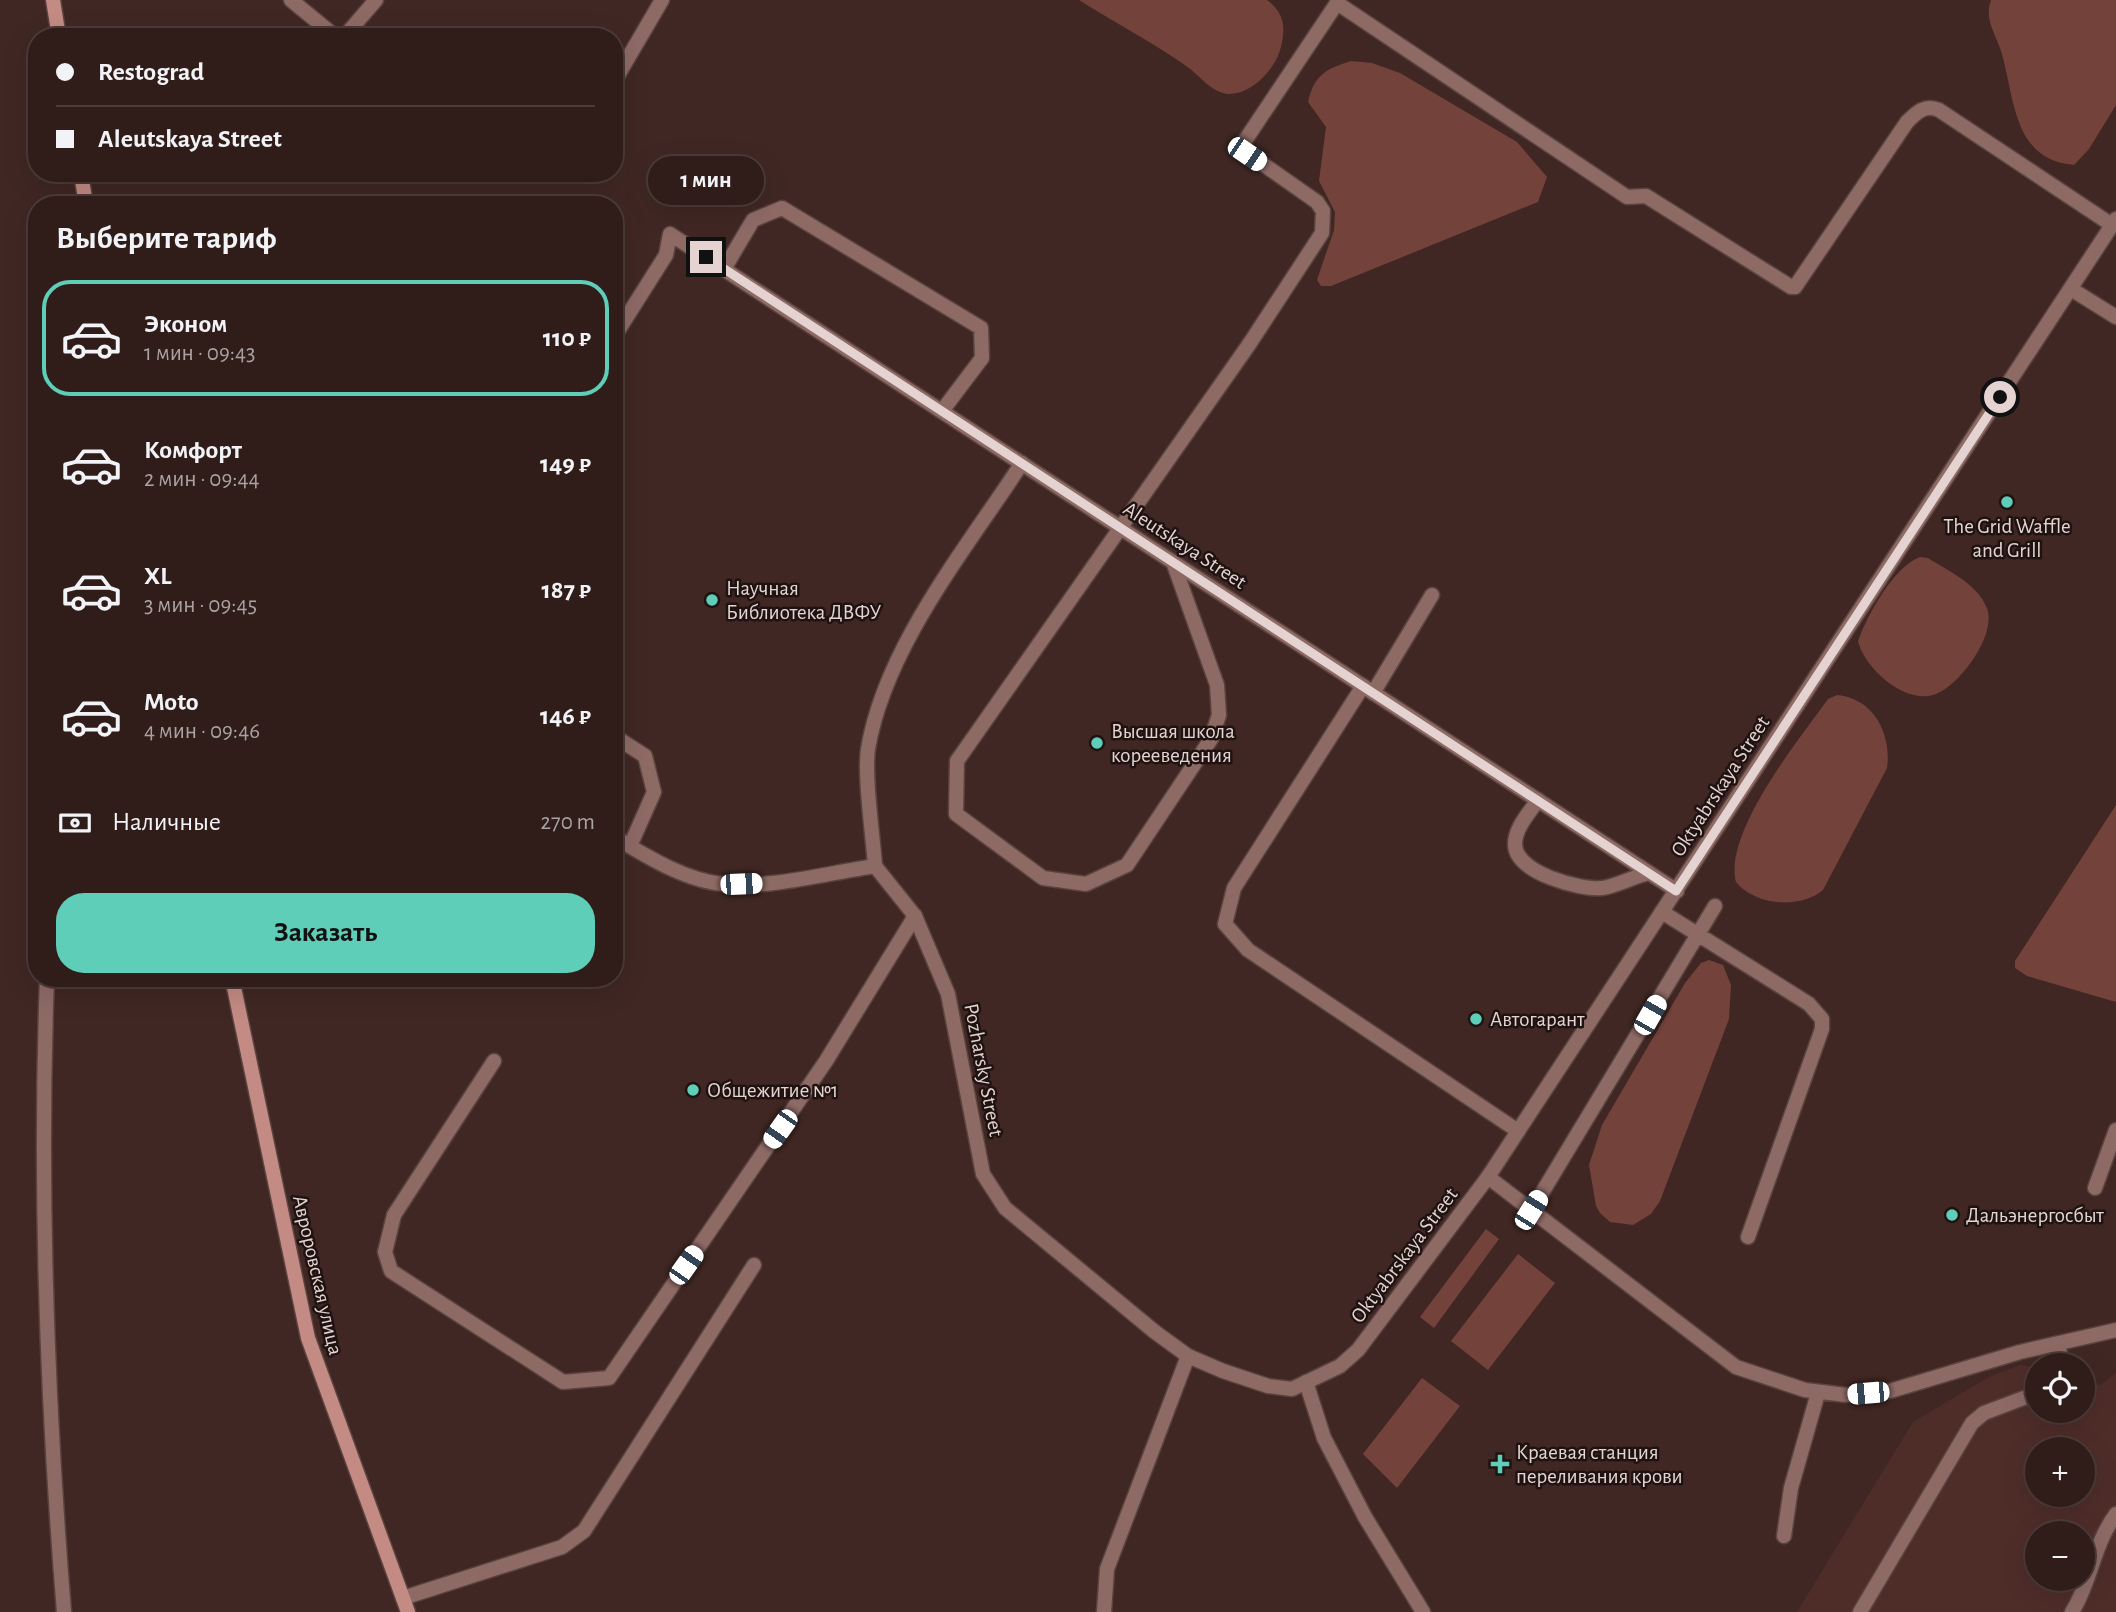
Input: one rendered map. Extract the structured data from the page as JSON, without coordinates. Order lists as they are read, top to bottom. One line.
{"streets":{"main road":["Авроровская улица"],"street":["Aleutskaya Street","Oktyabrskaya Street","Pozharsky Street"]},"crossings":[["Aleutskaya Street","Oktyabrskaya Street"],["Oktyabrskaya Street","Pozharsky Street"]],"places":{"other":["The Grid Waffle and Grill","Научная Библиотека ДВФУ","Высшая школа корееведения","Автогарант","Общежитие №1","Дальэнергосбыт"],"health":["Краевая станция переливания крови"]},"page":{"banner":["Restograd","Aleutskaya Street"],"bubble":"1 мин","heading":"Выберите тариф","list":[{"name":"Эконом","note":"1 мин · 09:43","value":"110 ₽"},{"name":"Комфорт","note":"2 мин · 09:44","value":"149 ₽"},{"name":"XL","note":"3 мин · 09:45","value":"187 ₽"},{"name":"Moto","note":"4 мин · 09:46","value":"146 ₽"}],"pay":["Наличные","270 m"],"buttons":"Заказать","map_buttons":["+","−"]}}
